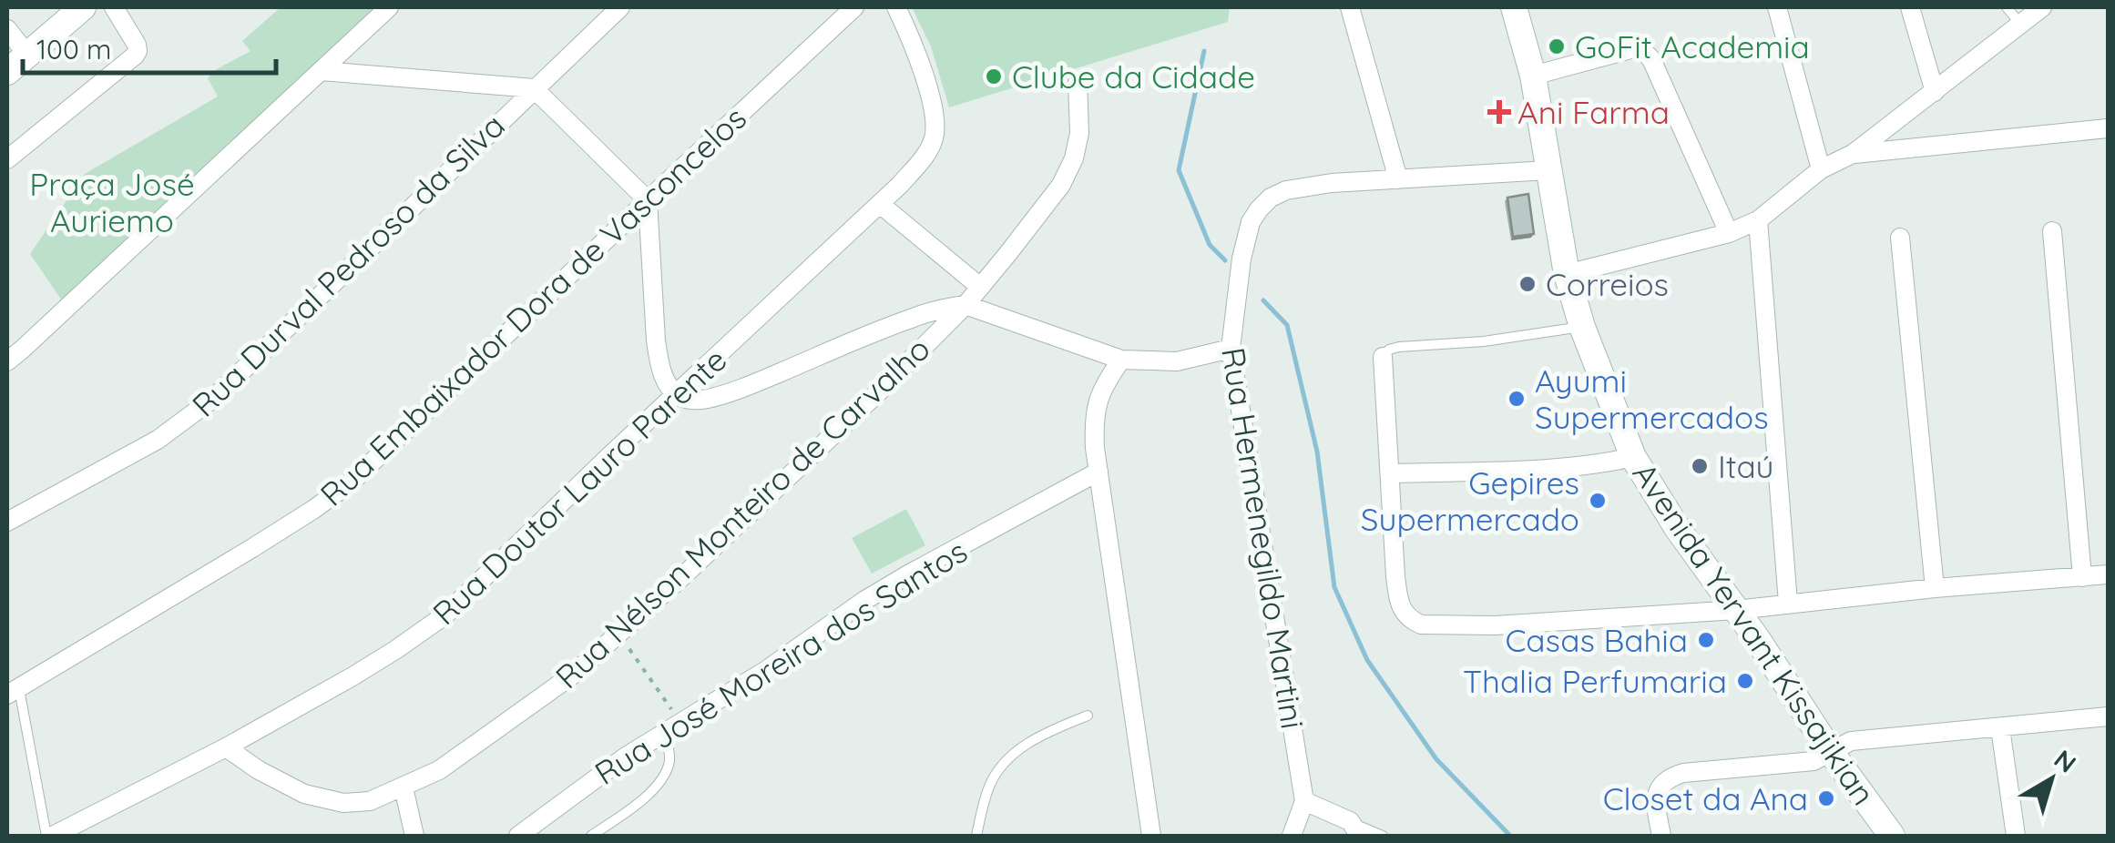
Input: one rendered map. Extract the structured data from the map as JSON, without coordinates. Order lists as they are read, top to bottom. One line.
{"streets":{"main road":["Avenida Yervant Kissajikian"],"street":["Rua Durval Pedroso da Silva","Rua Embaixador Dora de Vasconcelos","Rua Doutor Lauro Parente","Rua Nélson Monteiro de Carvalho","Rua Hermenegildo Martini","Rua José Moreira dos Santos"]},"crossings":[["Rua Doutor Lauro Parente","Rua Nélson Monteiro de Carvalho"],["Rua Hermenegildo Martini","Avenida Yervant Kissajikian"]],"parks":["Praça José Auriemo"],"places":{"other":["GoFit Academia","Clube da Cidade","Correios","Ayumi Supermercados","Itaú","Gepires Supermercado","Casas Bahia","Thalia Perfumaria","Closet da Ana"],"health":["Ani Farma"]},"scale_bar":"100 m","north":"top right"}
